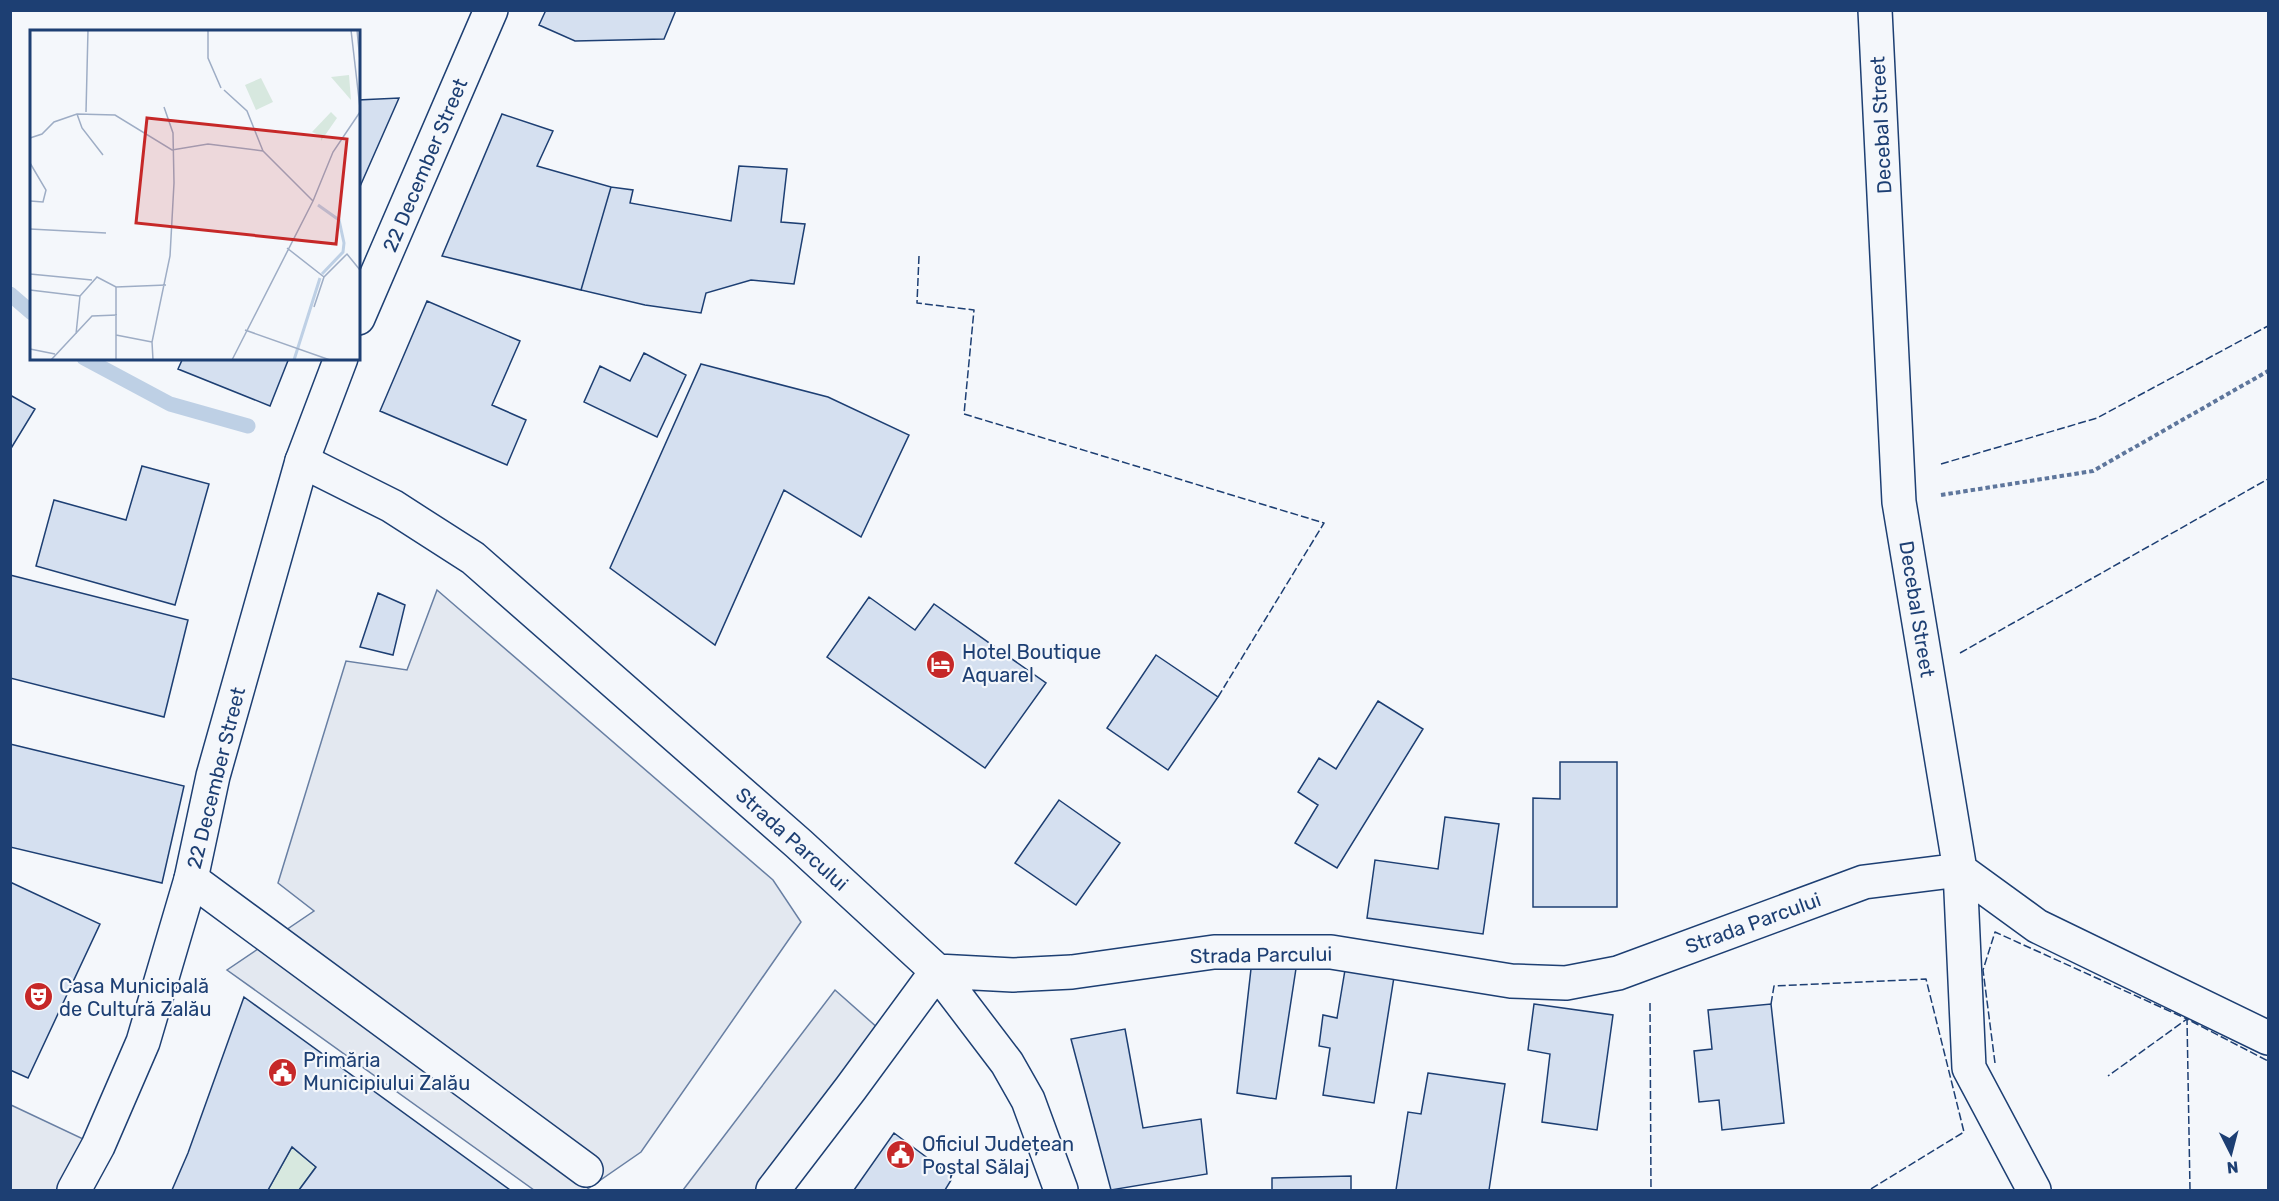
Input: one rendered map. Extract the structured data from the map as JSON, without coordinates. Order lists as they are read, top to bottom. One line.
{"streets":{"street":["Decebal Street","22 December Street","Strada Parcului"]},"crossings":[["Decebal Street","Strada Parcului"],["22 December Street","Strada Parcului"]],"places":{"hotel":["Hotel Boutique Aquarel"],"theatre":["Casa Municipală de Cultură Zalău"],"public building":["Primăria Municipiului Zalău","Oficiul Județean Poștal Sălaj"]},"north":"bottom"}
